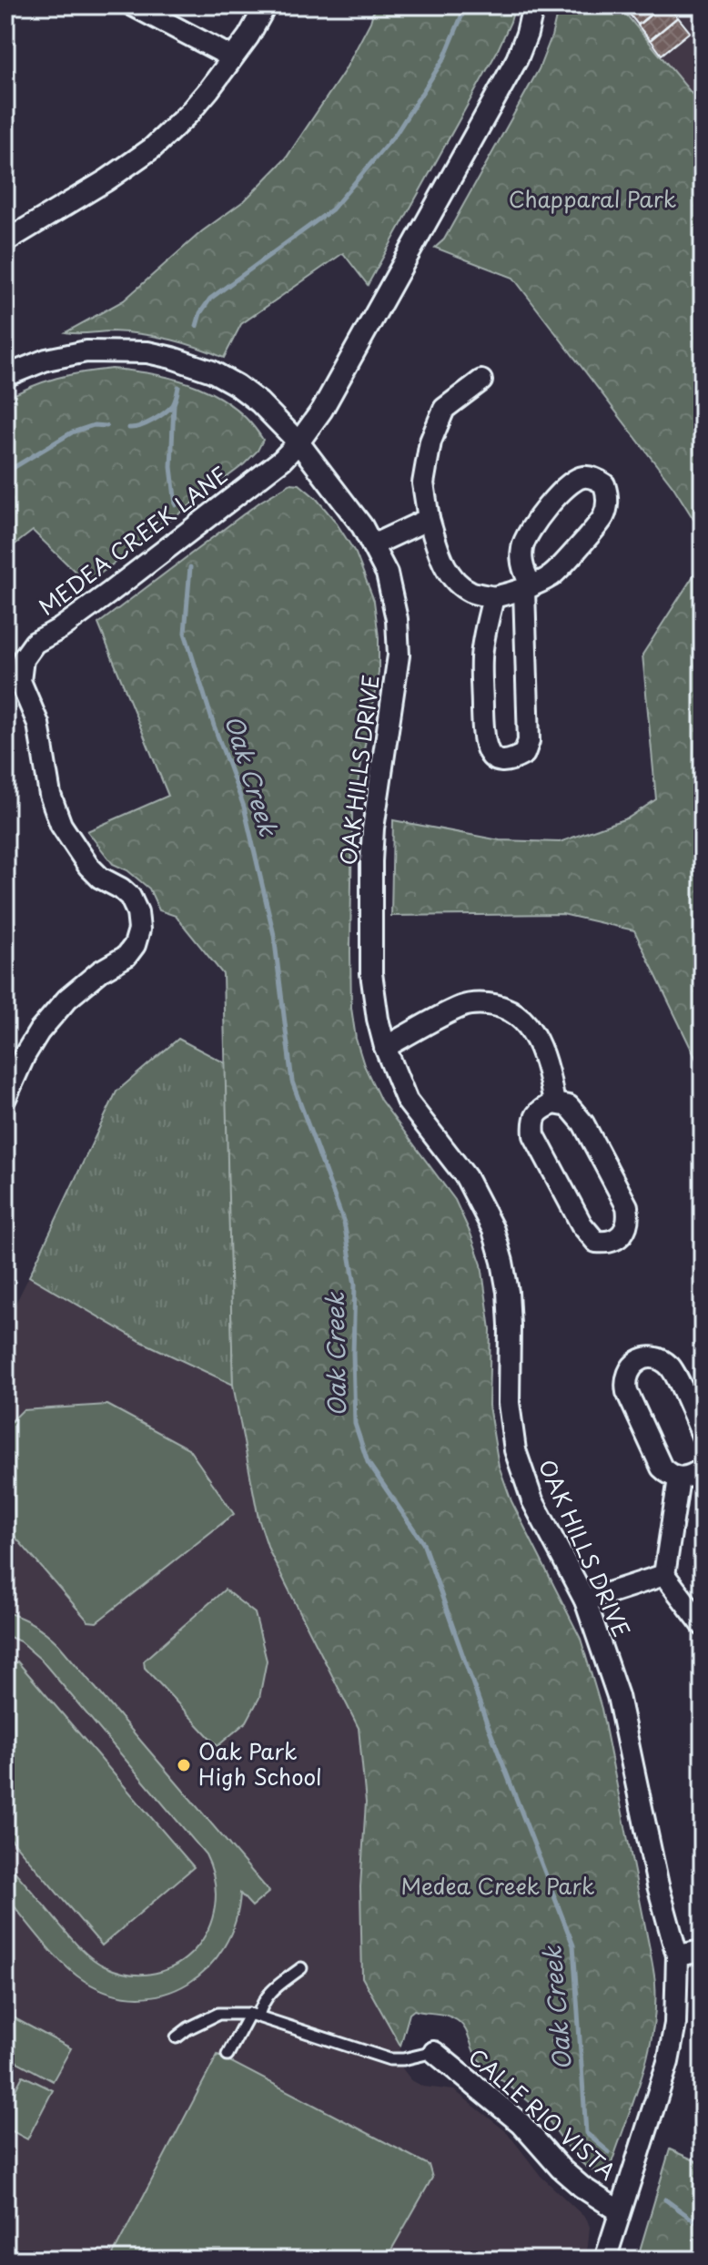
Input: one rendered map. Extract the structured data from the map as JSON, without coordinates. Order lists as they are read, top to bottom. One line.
{"streets":{"street":["MEDEA CREEK LANE","OAK HILLS DRIVE","CALLE RIO VISTA"]},"crossings":[["MEDEA CREEK LANE","OAK HILLS DRIVE"],["OAK HILLS DRIVE","CALLE RIO VISTA"]],"water":["Oak Creek"],"parks":["Chapparal Park","Medea Creek Park"],"places":["Oak Park High School"]}
